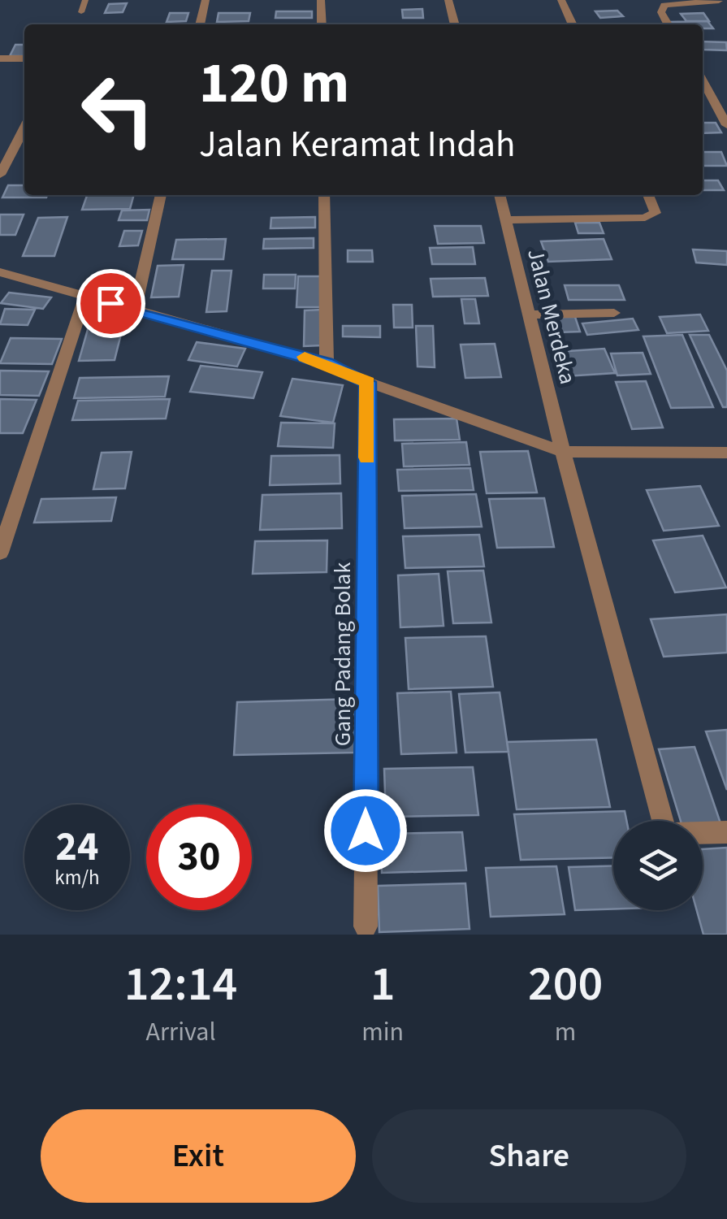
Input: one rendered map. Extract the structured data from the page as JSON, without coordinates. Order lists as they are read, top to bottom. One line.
{"streets":{"street":["Jalan Merdeka","Gang Padang Bolak"]},"page":{"turn":["120 m","Jalan Keramat Indah"],"speed":"24 km/h","limit":"30","eta":["12:14","Arrival","1","min","200","m"],"buttons":["Exit","Share"]}}
